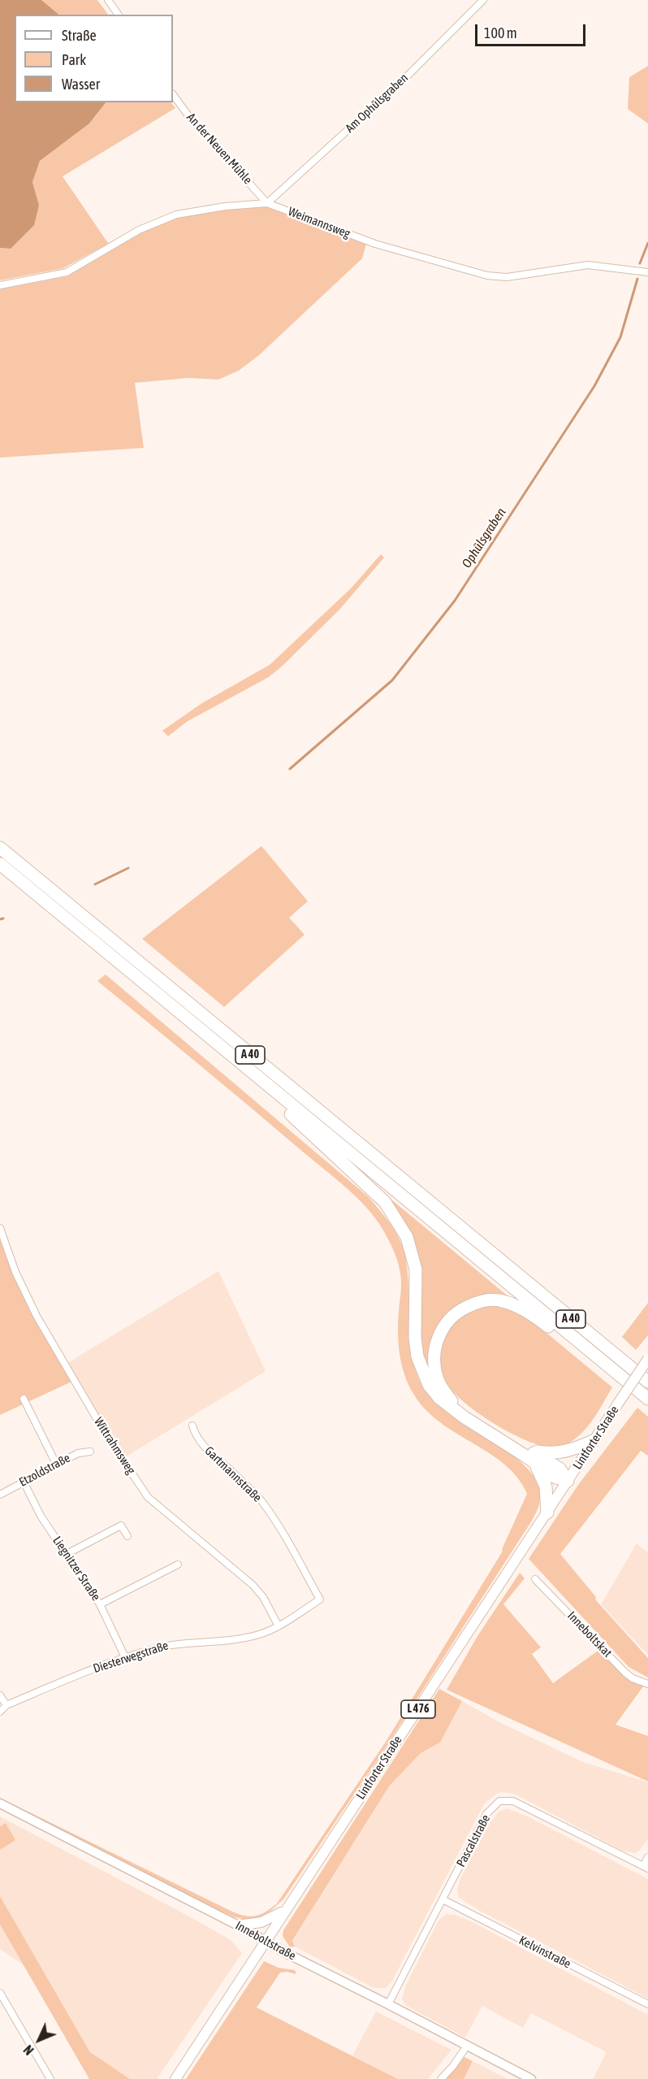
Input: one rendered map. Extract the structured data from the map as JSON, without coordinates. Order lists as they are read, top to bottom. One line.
{"streets":{"highway":["A 40"],"main road":["Lintforter Straße","L 476"],"street":["Am Ophülsgraben","An der Neuen Mühle","Weimannsweg","Wittrahmsweg","Etzoldstraße","Gartmannstraße","Liegnitzer Straße","Inneboltskat","Diesterwegstraße","Pascalstraße","Inneboltstraße","Kelvinstraße"]},"crossings":[["Am Ophülsgraben","An der Neuen Mühle"],["Am Ophülsgraben","Weimannsweg"],["An der Neuen Mühle","Weimannsweg"],["Lintforter Straße","Inneboltstraße"],["Wittrahmsweg","Diesterwegstraße"],["Etzoldstraße","Liegnitzer Straße"],["Gartmannstraße","Diesterwegstraße"],["Liegnitzer Straße","Diesterwegstraße"],["Pascalstraße","Inneboltstraße"],["Pascalstraße","Kelvinstraße"]],"water":["Ophülsgraben"],"legend":["Straße","Park","Wasser"],"scale_bar":"100 m","north":"bottom left"}
